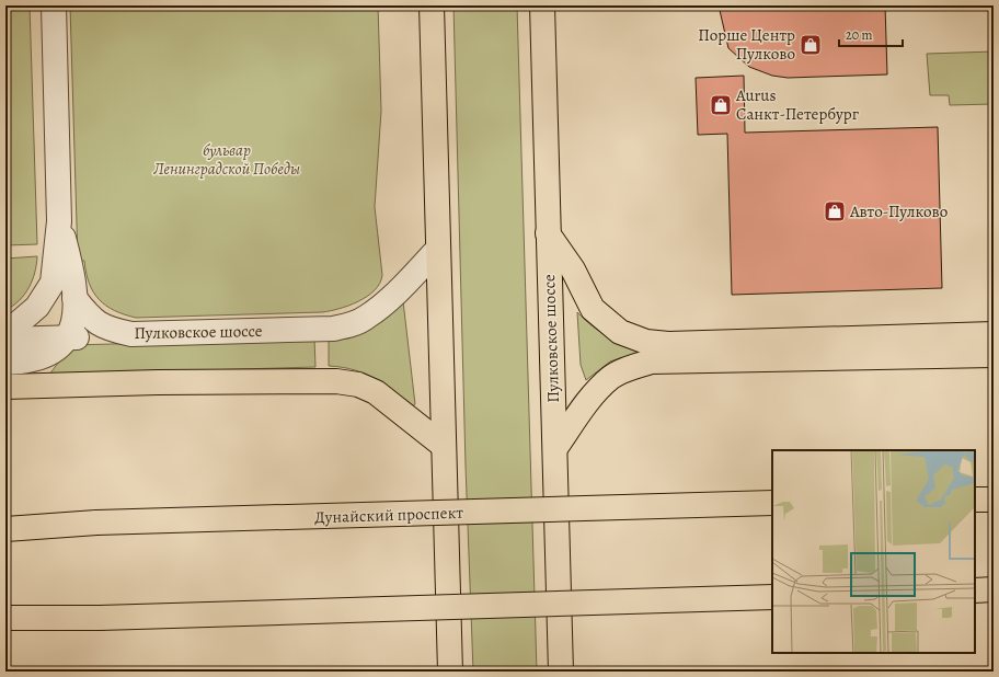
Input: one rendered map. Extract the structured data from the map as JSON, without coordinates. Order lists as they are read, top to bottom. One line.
{"streets":{"main road":["Пулковское шоссе","Дунайский проспект"]},"parks":["бульвар Ленинградской Победы"],"places":{"shop":["Порше Центр Пулково","Aurus Санкт-Петербург","Авто-Пулково"]},"scale_bar":"20 m"}
